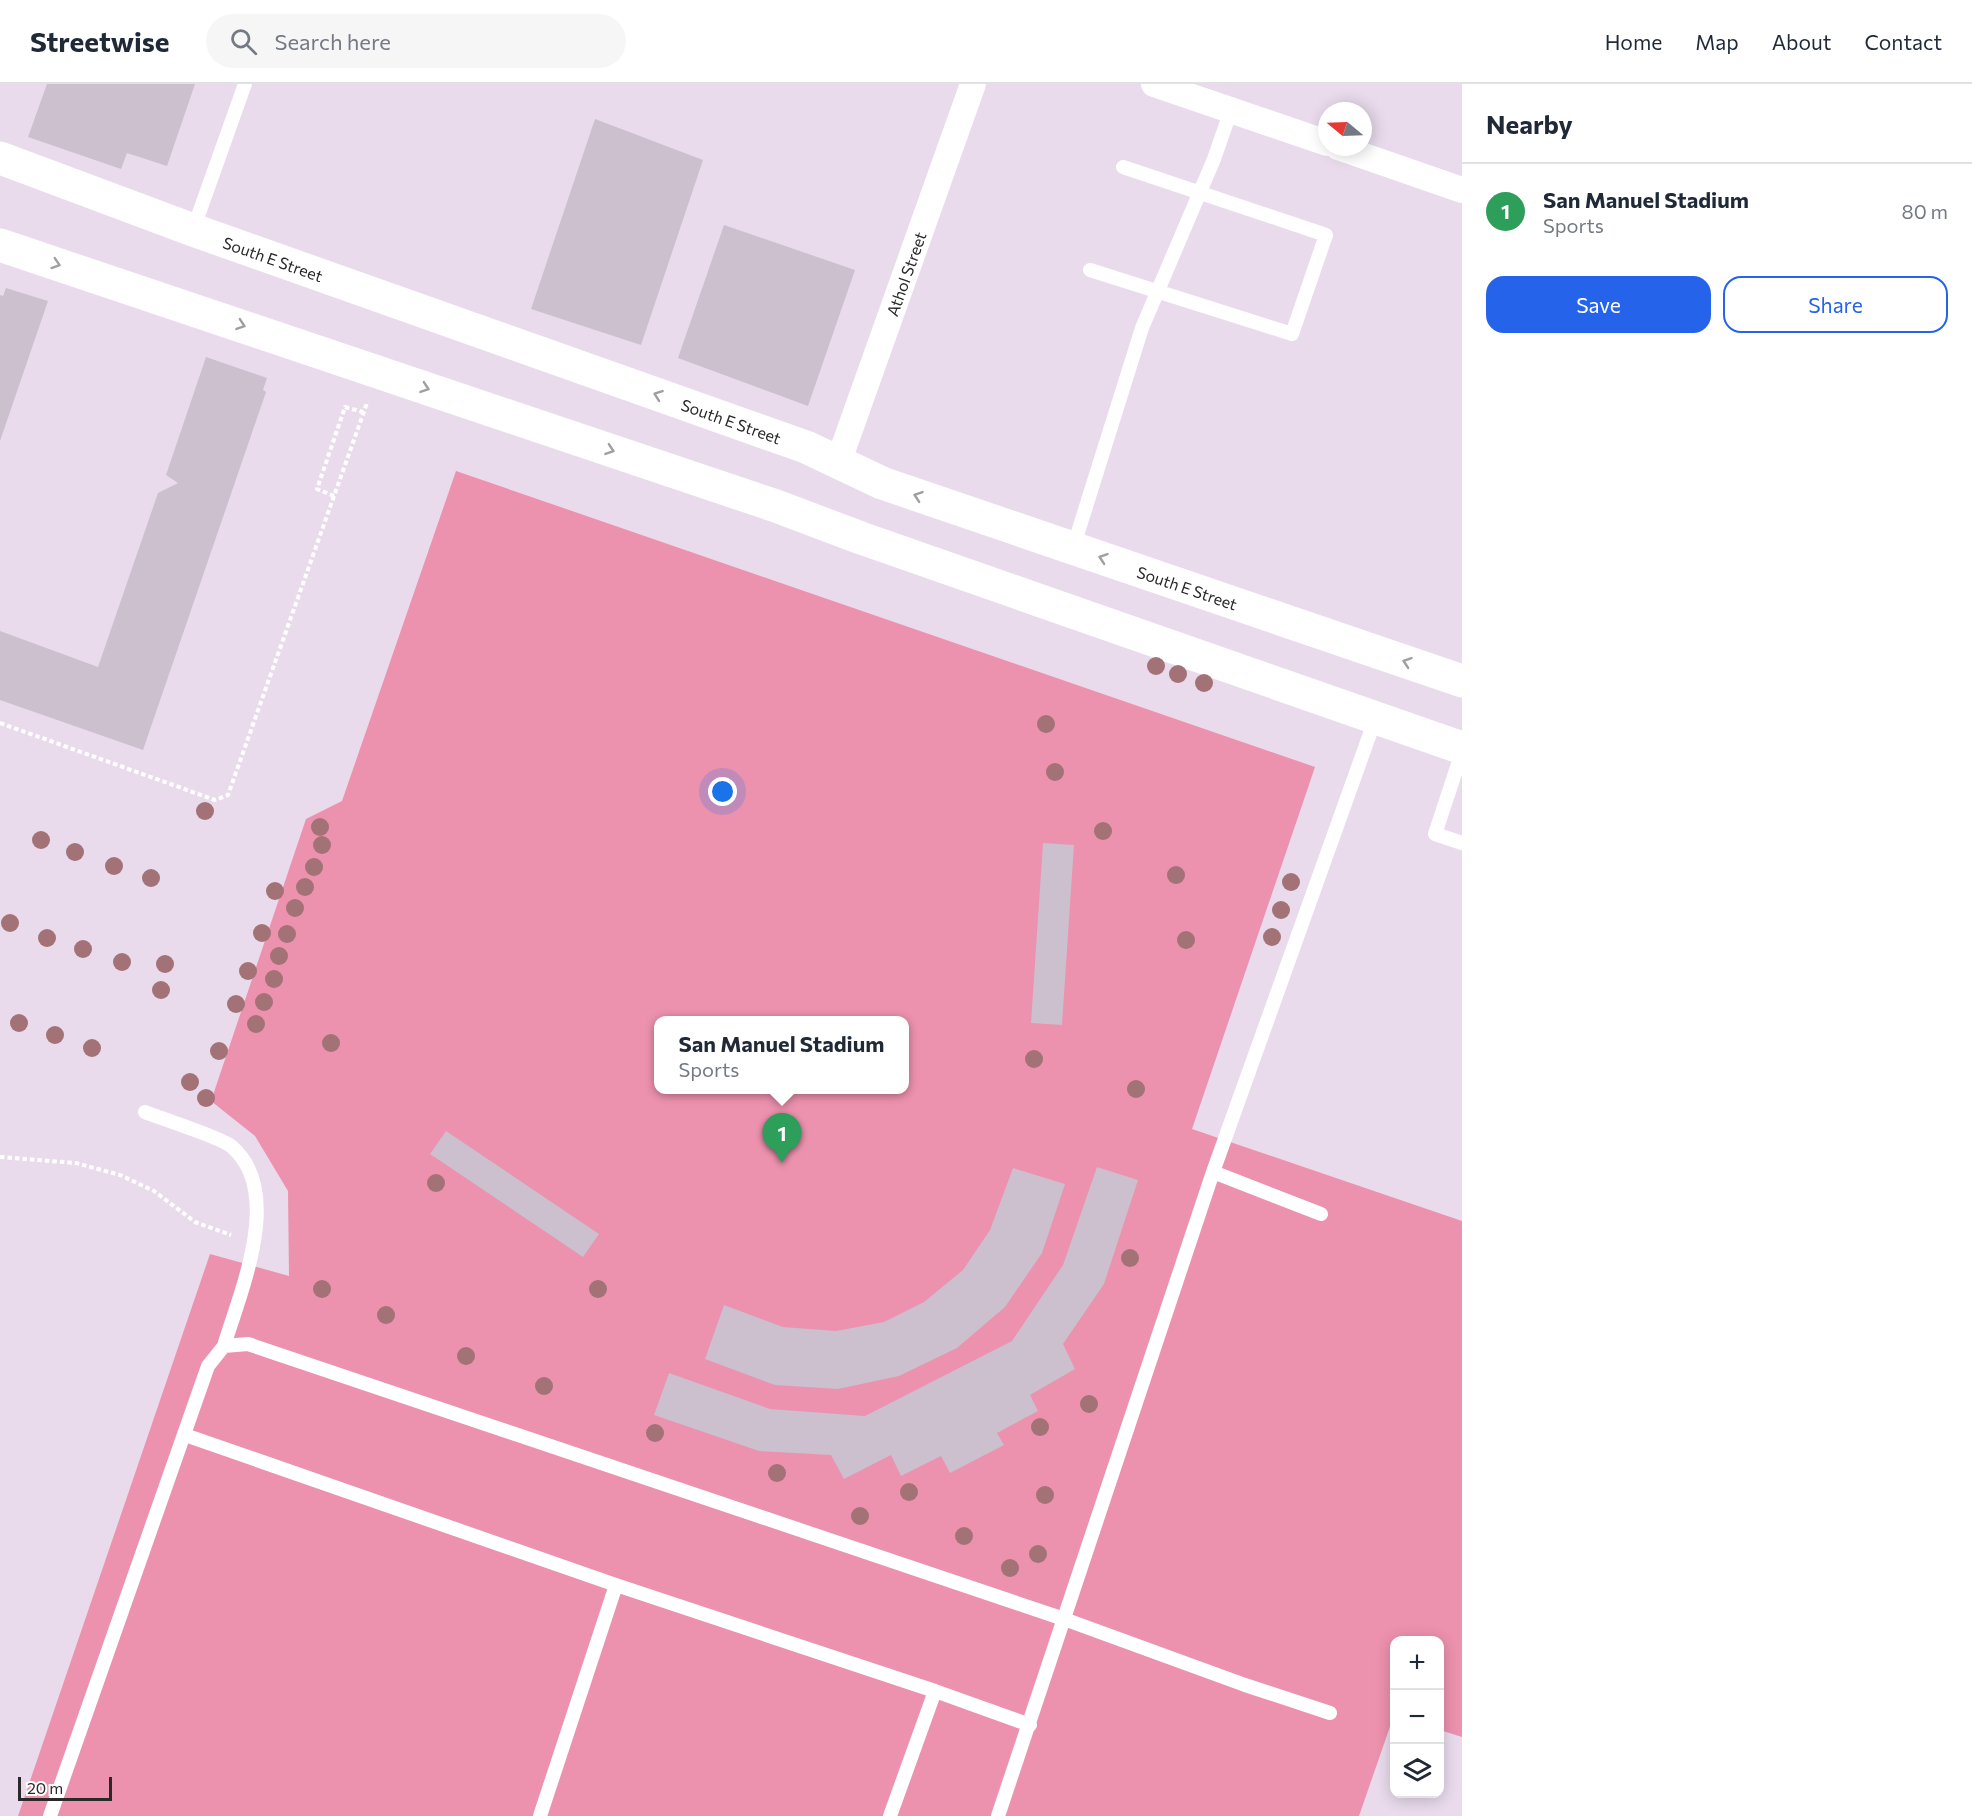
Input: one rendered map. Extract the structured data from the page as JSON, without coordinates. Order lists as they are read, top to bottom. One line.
{"streets":{"main road":["South E Street"],"street":["Athol Street"]},"crossings":[["South E Street","Athol Street"]],"scale_bar":"20 m","north":"left","page":{"header":"Streetwise","search":"Search here","nav":["Home","Map","About","Contact"],"heading":"Nearby","list":[{"mark":"1","name":"San Manuel Stadium","note":"Sports","value":"80 m"}],"buttons":["Save","Share"],"popup":["San Manuel Stadium","Sports"],"pins":"1","map_buttons":["+","−"],"scale":"20 m"}}
